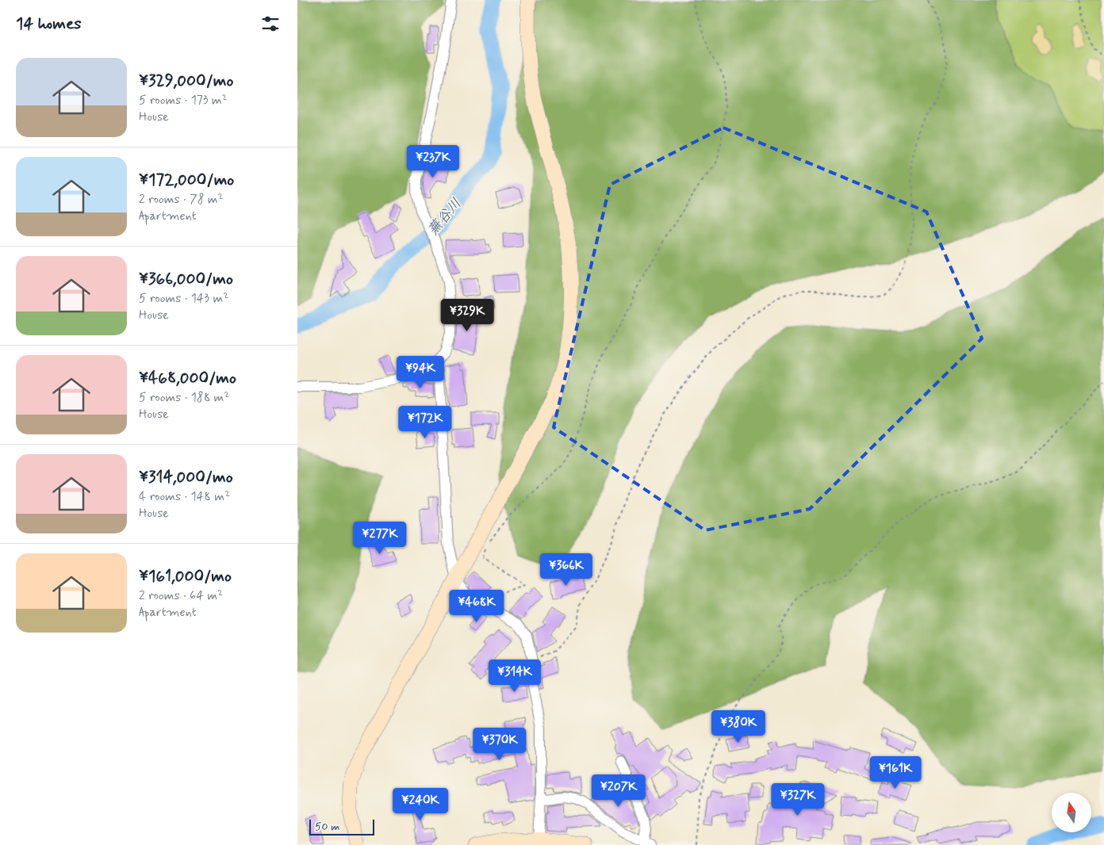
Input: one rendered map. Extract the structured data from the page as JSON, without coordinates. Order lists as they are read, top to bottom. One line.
{"water":["蕪谷川"],"scale_bar":"50 m","north":"top","page":{"heading":"14 homes","list":[{"name":"¥329,000/mo","note":"5 rooms · 173 m² · House"},{"name":"¥172,000/mo","note":"2 rooms · 78 m² · Apartment"},{"name":"¥366,000/mo","note":"5 rooms · 143 m² · House"},{"name":"¥468,000/mo","note":"5 rooms · 188 m² · House"},{"name":"¥314,000/mo","note":"4 rooms · 148 m² · House"},{"name":"¥161,000/mo","note":"2 rooms · 64 m² · Apartment"}],"price":["¥237K","¥329K","¥94K","¥172K","¥277K","¥366K","¥468K","¥314K","¥380K","¥370K","¥161K","¥207K","¥327K","¥240K"],"scale":"50 m"}}
